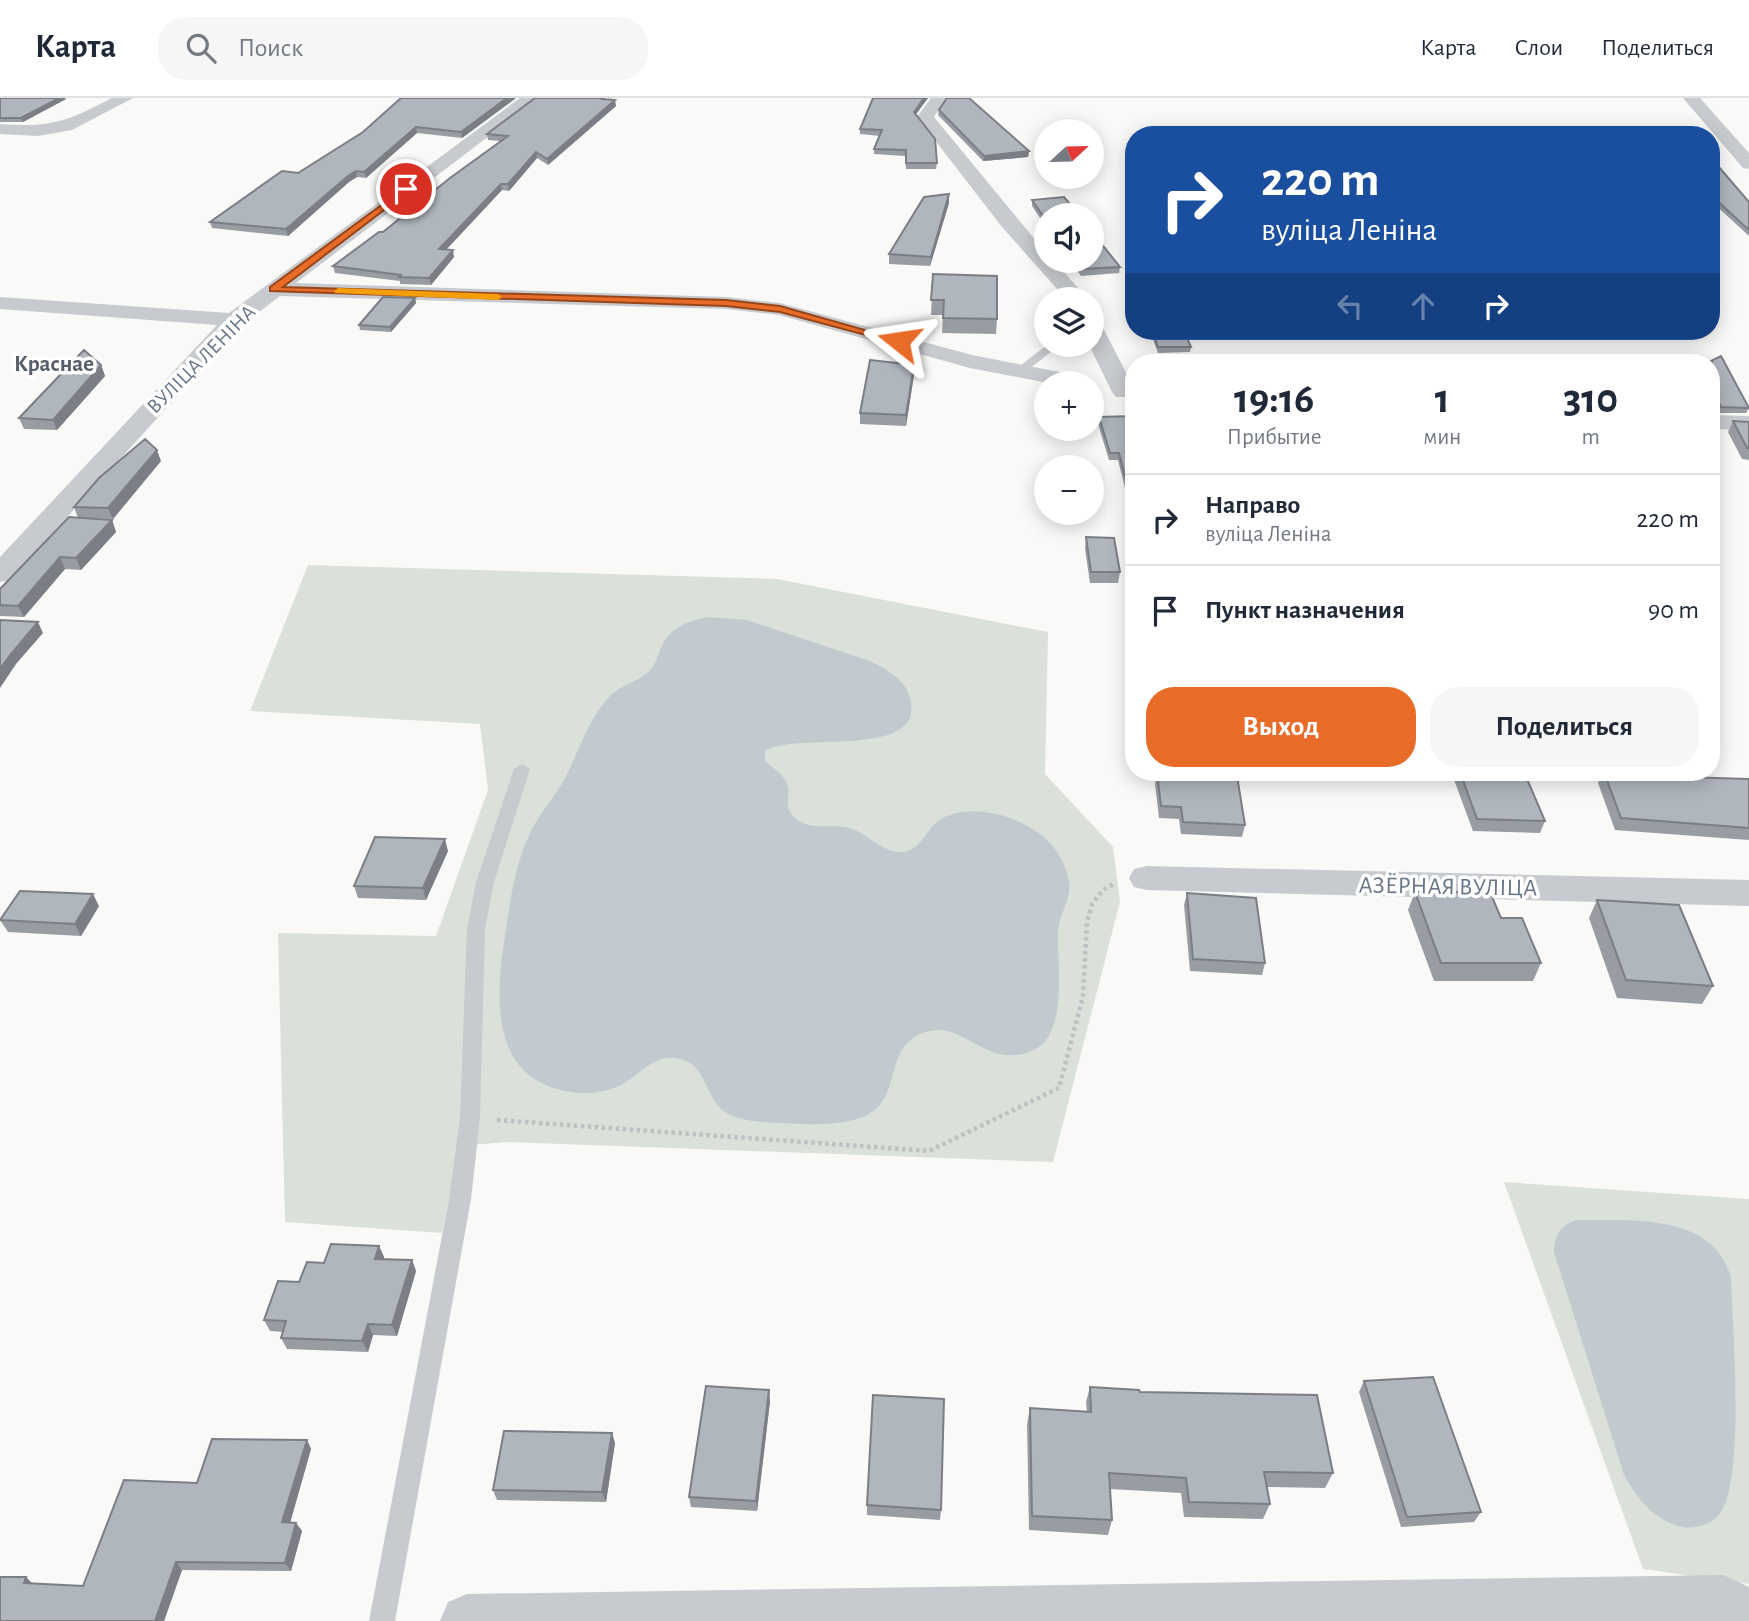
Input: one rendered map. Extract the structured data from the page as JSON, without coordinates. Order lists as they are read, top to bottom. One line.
{"streets":{"street":["ВУЛІЦА ЛЕНІНА","АЗЁРНАЯ ВУЛІЦА"]},"districts":["Краснае"],"north":"right","page":{"header":"Карта","search":"Поиск","nav":["Карта","Слои","Поделиться"],"map_buttons":["+","−"],"turn":["220 m","вуліца Леніна"],"eta":["19:16","Прибытие","1","мин","310","m"],"list":[{"name":"Направо","note":"вуліца Леніна","value":"220 m"},{"name":"Пункт назначения","value":"90 m"}],"buttons":["Выход","Поделиться"]}}
